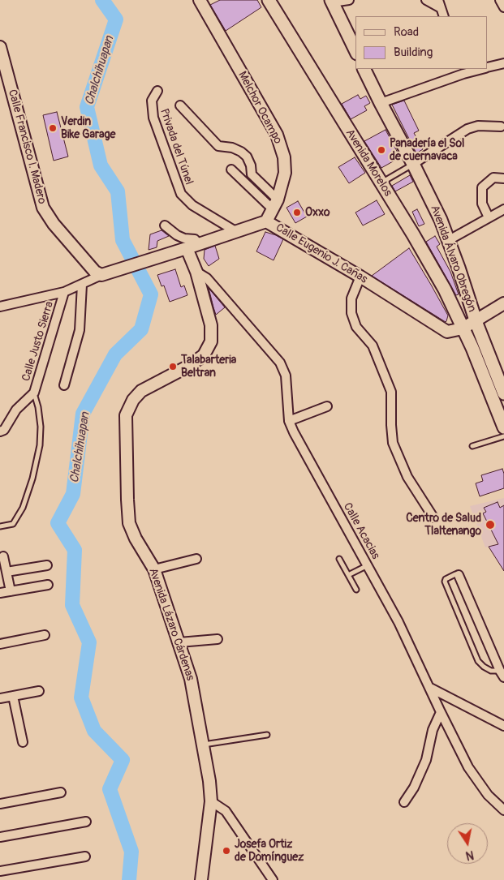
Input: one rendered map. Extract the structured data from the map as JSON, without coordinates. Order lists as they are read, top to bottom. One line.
{"streets":{"main road":["Avenida Morelos","Avenida Álvaro Obregón"],"street":["Melchor Ocampo","Calle Francisco I. Madero","Privada del Túnel","Calle Eugenio J. Cañas","Calle Justo Sierra","Calle Acacias","Avenida Lázaro Cárdenas"]},"crossings":[["Melchor Ocampo","Calle Eugenio J. Cañas"],["Calle Francisco I. Madero","Calle Eugenio J. Cañas"],["Privada del Túnel","Calle Eugenio J. Cañas"],["Avenida Morelos","Calle Eugenio J. Cañas"],["Calle Eugenio J. Cañas","Avenida Lázaro Cárdenas"],["Calle Acacias","Avenida Lázaro Cárdenas"]],"water":["Chalchihuapan"],"places":["Verdin Bike Garage","Panadería el Sol de cuernavaca","Oxxo","Talabarteria Beltran","Centro de Salud Tlaltenango","Josefa Ortiz de Domínguez"],"legend":["Road","Building"],"north":"bottom"}
